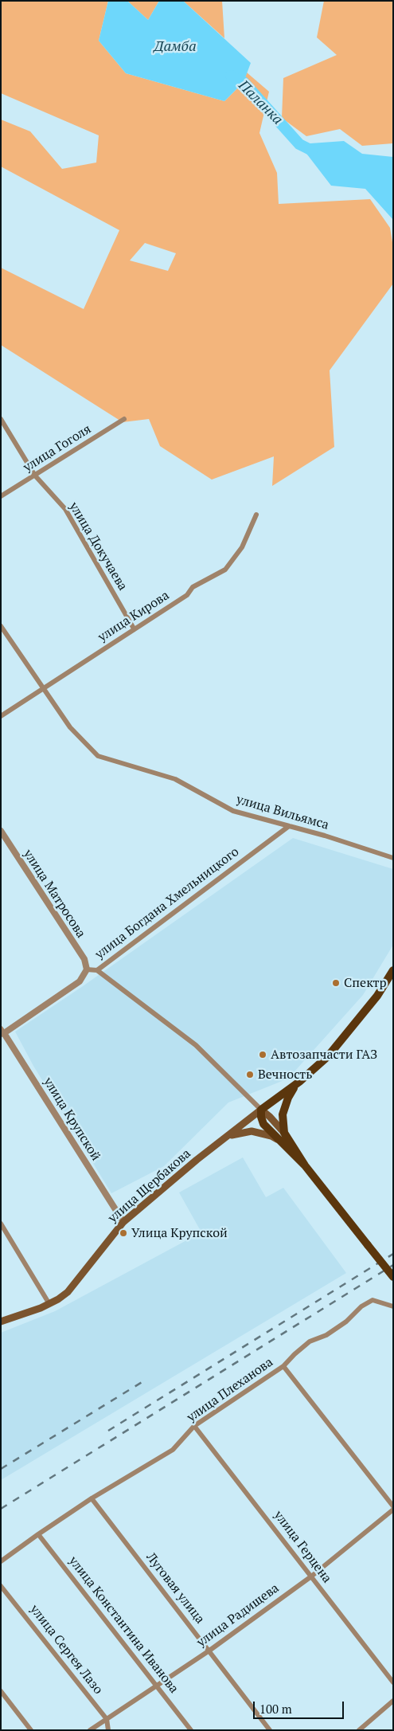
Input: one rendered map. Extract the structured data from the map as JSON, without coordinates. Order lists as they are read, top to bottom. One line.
{"streets":{"main road":["улица Щербакова"],"street":["улица Гоголя","улица Докучаева","улица Кирова","улица Вильямса","улица Матросова","улица Богдана Хмельницкого","улица Крупской","улица Плеханова","улица Герцена","Луговая улица","улица Радищева","улица Константина Иванова","улица Сергея Лазо"]},"crossings":[["улица Гоголя","улица Докучаева"],["улица Докучаева","улица Кирова"],["улица Кирова","улица Вильямса"],["улица Вильямса","улица Богдана Хмельницкого"],["улица Матросова","улица Богдана Хмельницкого"],["улица Богдана Хмельницкого","улица Крупской"],["улица Крупской","улица Щербакова"],["улица Плеханова","улица Герцена"],["улица Плеханова","Луговая улица"],["улица Плеханова","улица Константина Иванова"],["улица Герцена","улица Радищева"],["Луговая улица","улица Радищева"],["улица Радищева","улица Константина Иванова"],["улица Радищева","улица Сергея Лазо"]],"water":["Дамба","Паланка"],"places":["Спектр","Автозапчасти ГАЗ","Вечность","Улица Крупской"],"scale_bar":"100 m"}
